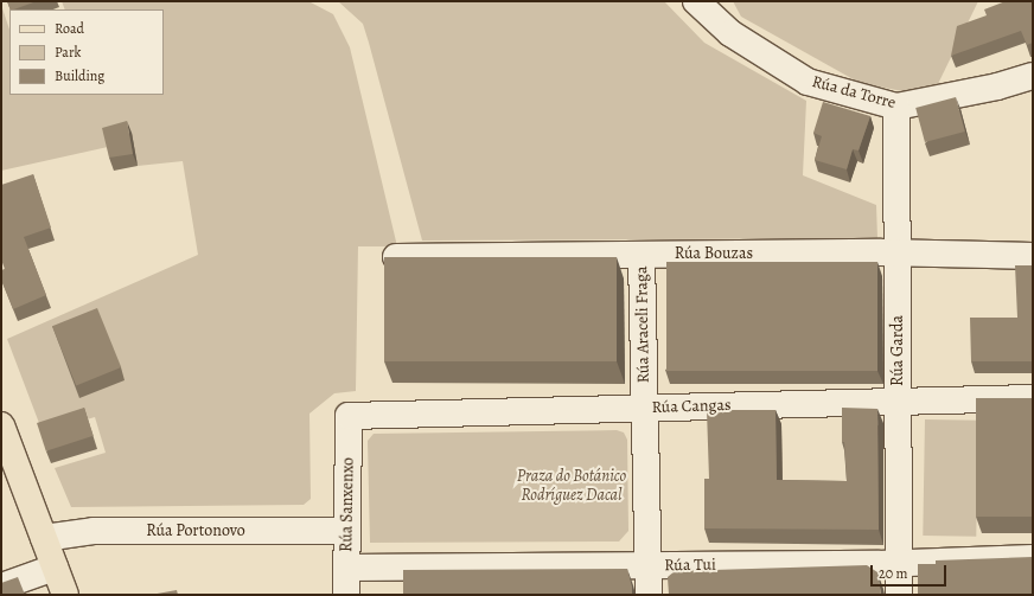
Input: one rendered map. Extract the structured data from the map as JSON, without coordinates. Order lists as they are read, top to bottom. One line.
{"streets":{"street":["Rúa da Torre","Rúa Bouzas","Rúa Araceli Fraga","Rúa Garda","Rúa Cangas","Rúa Sanxenxo","Rúa Portonovo","Rúa Tui"]},"crossings":[["Rúa da Torre","Rúa Garda"],["Rúa Bouzas","Rúa Araceli Fraga"],["Rúa Bouzas","Rúa Garda"],["Rúa Araceli Fraga","Rúa Cangas"],["Rúa Araceli Fraga","Rúa Tui"],["Rúa Garda","Rúa Cangas"],["Rúa Garda","Rúa Tui"],["Rúa Cangas","Rúa Sanxenxo"],["Rúa Sanxenxo","Rúa Portonovo"],["Rúa Sanxenxo","Rúa Tui"]],"parks":["Praza do Botánico Rodríguez Dacal"],"legend":["Road","Park","Building"],"scale_bar":"20 m"}
